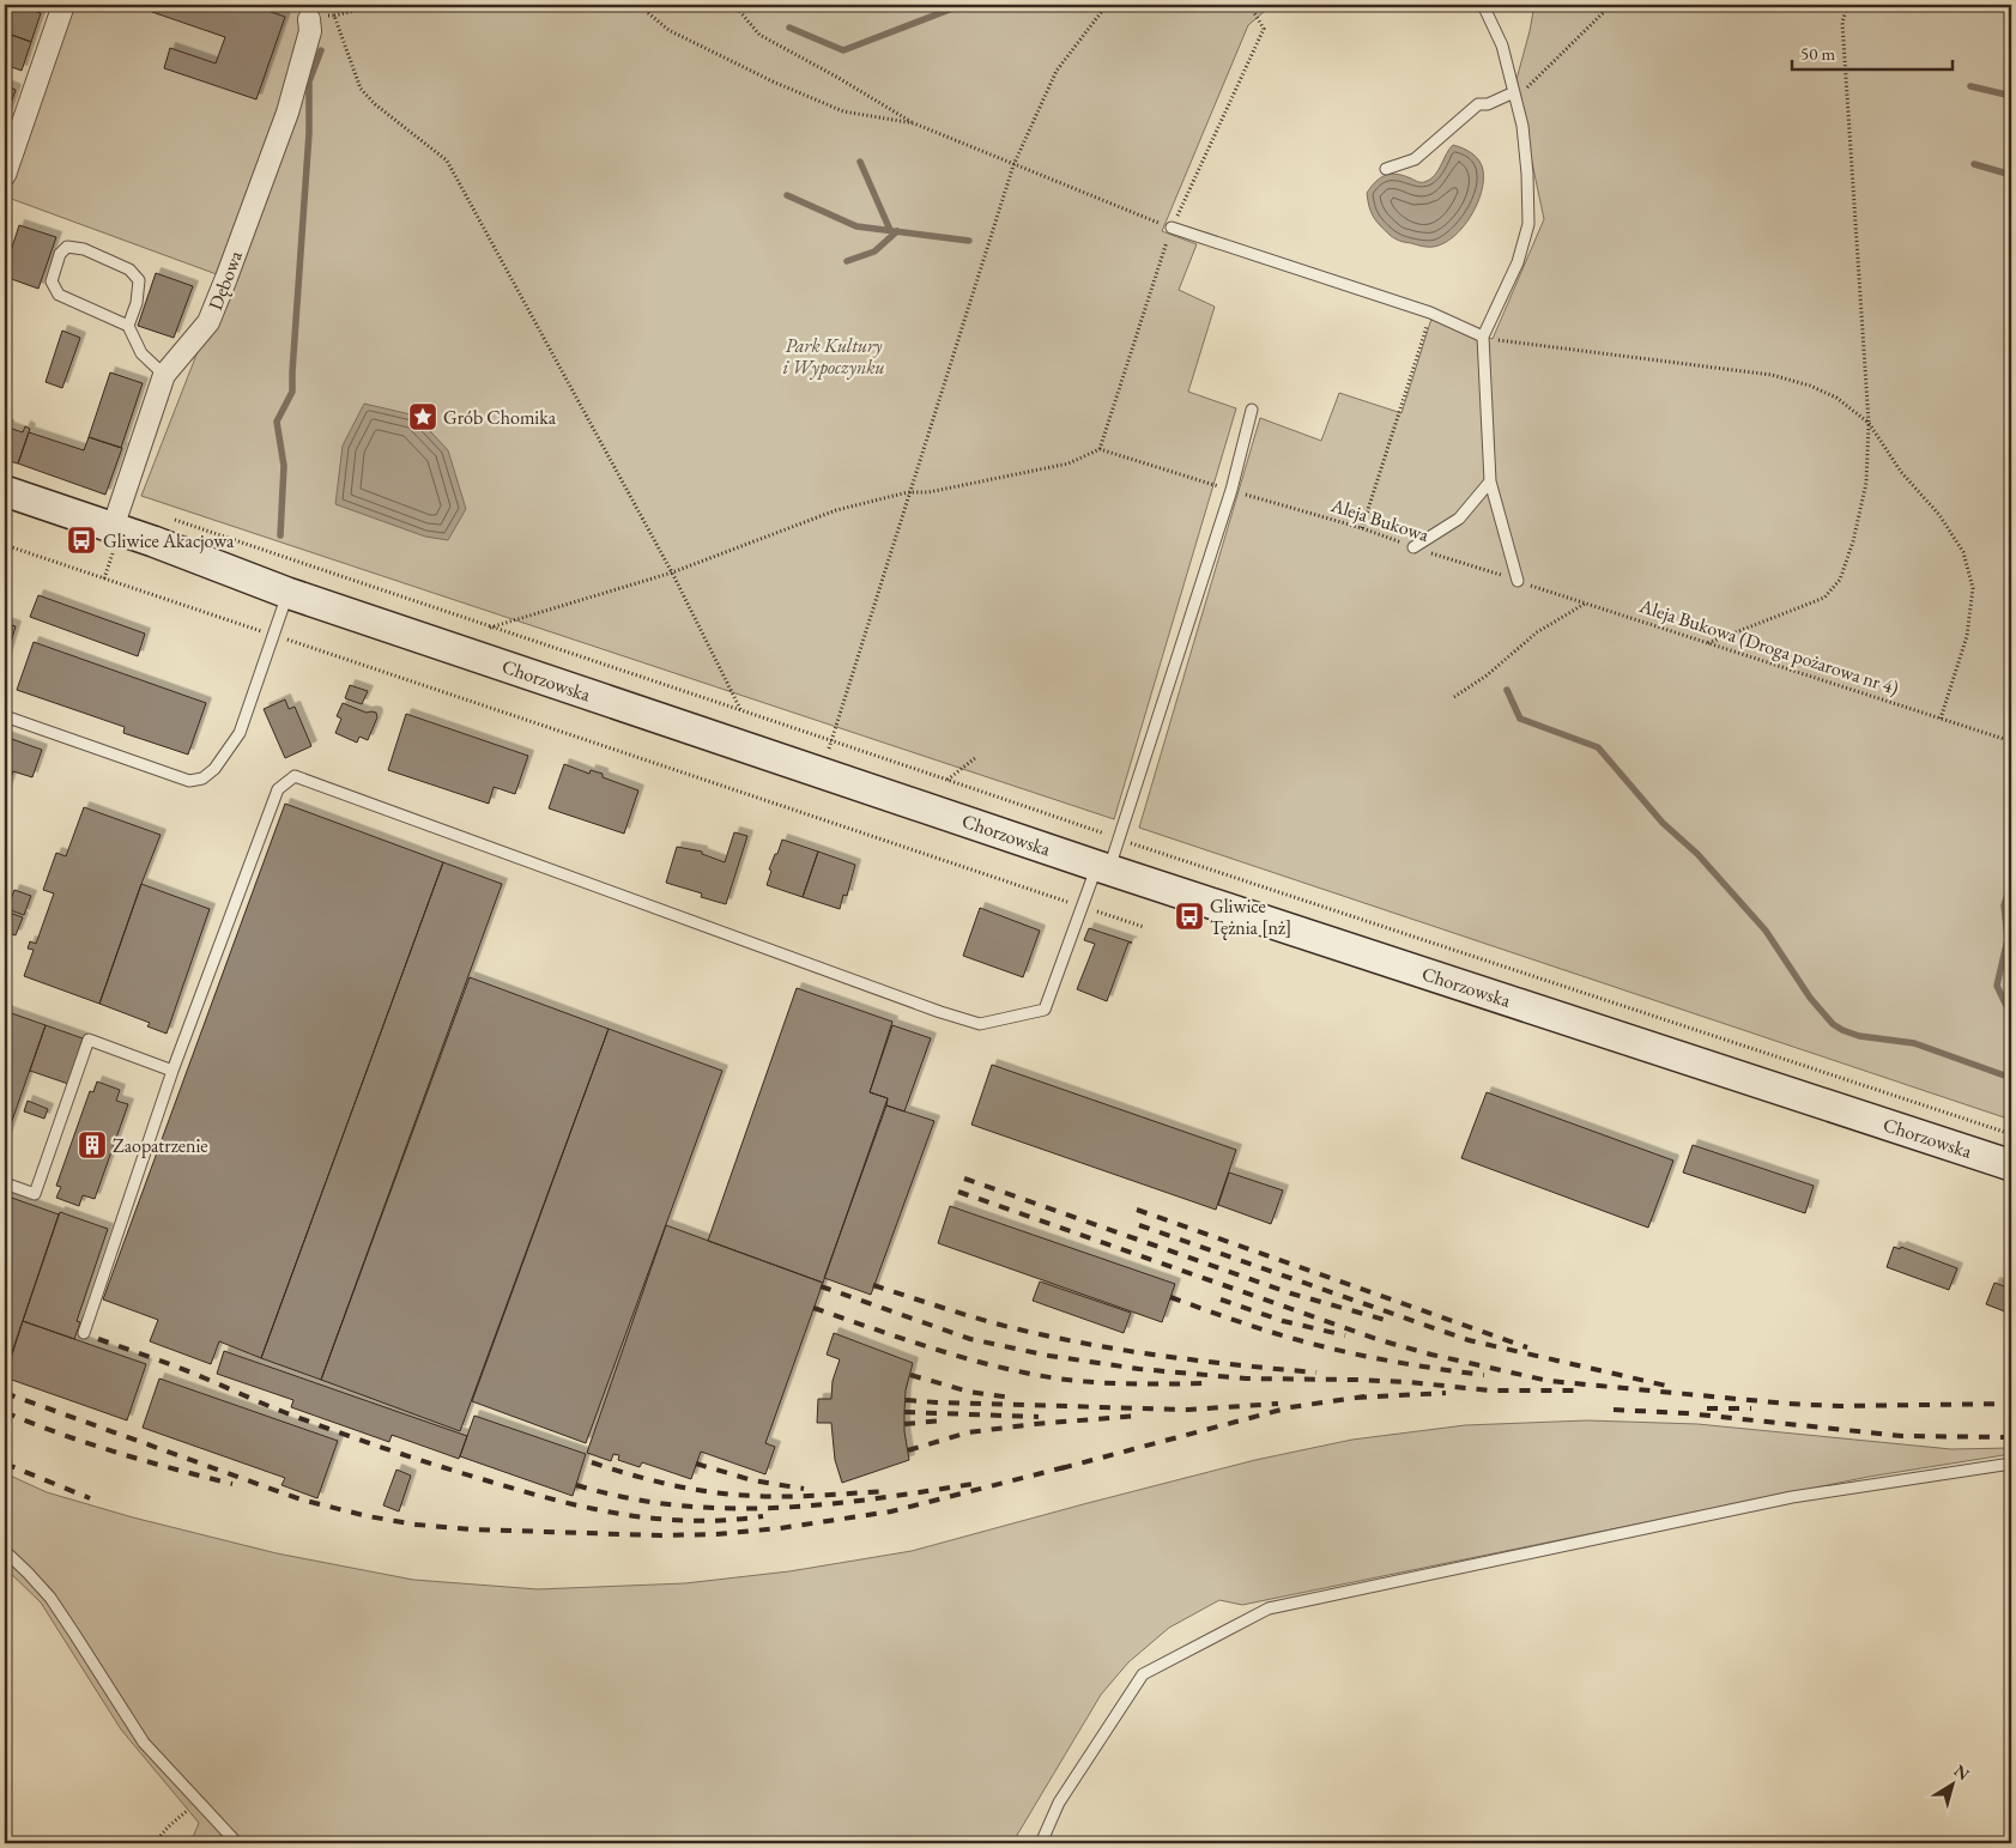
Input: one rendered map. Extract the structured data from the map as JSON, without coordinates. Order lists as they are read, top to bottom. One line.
{"streets":{"main road":["Chorzowska"],"street":["Dębowa"],"path":["Aleja Bukowa","Aleja Bukowa (Droga pożarowa nr 4)"]},"crossings":[["Dębowa","Chorzowska"],["Aleja Bukowa","Aleja Bukowa (Droga pożarowa nr 4)"]],"parks":["Park Kultury i Wypoczynku"],"places":{"place":["Grób Chomika"],"bus stop":["Gliwice Akacjowa","Gliwice Tężnia [nż]"],"building":["Zaopatrzenie"]},"scale_bar":"50 m","north":"top right"}
